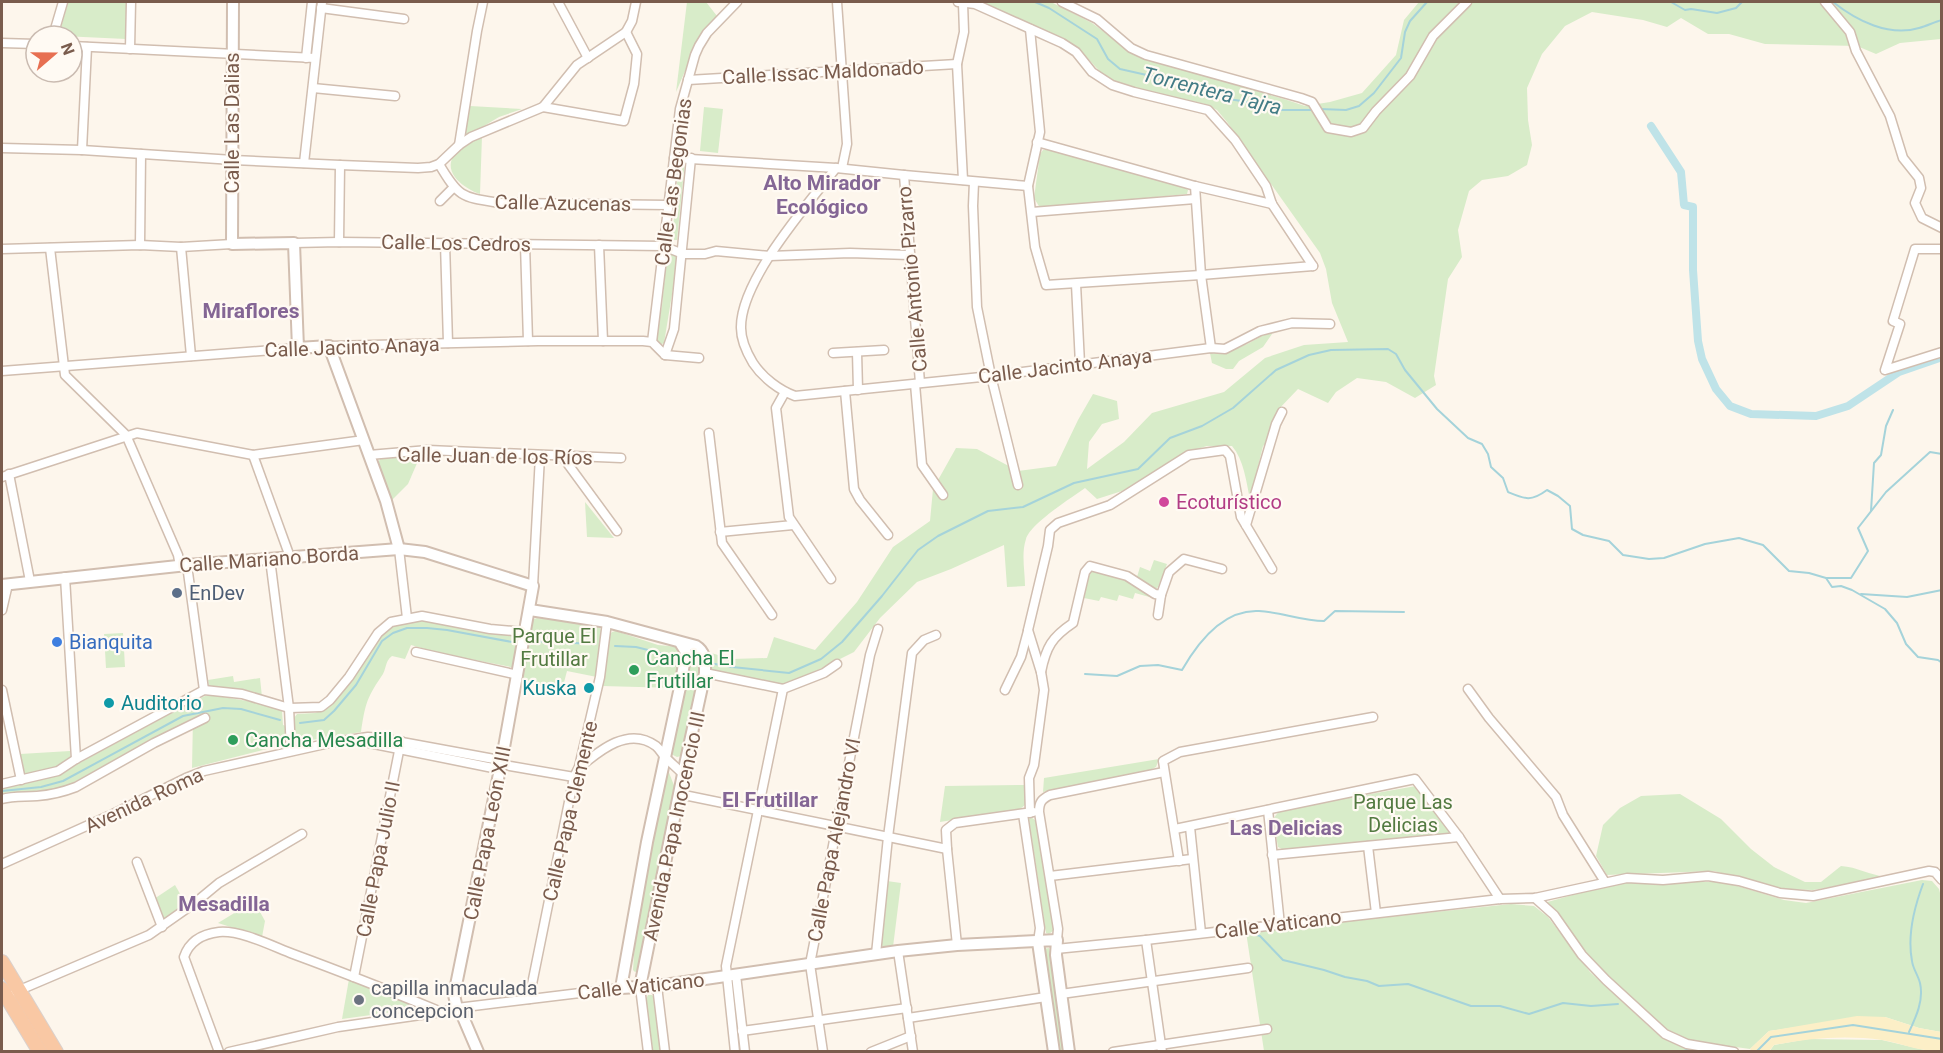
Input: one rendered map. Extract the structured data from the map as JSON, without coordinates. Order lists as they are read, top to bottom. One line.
{"streets":{"street":["Calle Issac Maldonado","Calle Las Dalias","Calle Las Begonias","Calle Azucenas","Calle Los Cedros","Calle Antonio Pizarro","Calle Jacinto Anaya","Calle Juan de los Ríos","Calle Mariano Borda","Avenida Roma","Calle Papa Clemente","Avenida Papa Inocencio III","Calle Papa León XIII","Calle Papa Alejandro VI","Calle Papa Julio II","Calle Vaticano"]},"crossings":[["Calle Issac Maldonado","Calle Las Begonias"],["Calle Las Dalias","Calle Los Cedros"],["Calle Las Begonias","Calle Azucenas"],["Calle Las Begonias","Calle Los Cedros"],["Calle Las Begonias","Calle Jacinto Anaya"],["Calle Los Cedros","Calle Antonio Pizarro"],["Calle Los Cedros","Calle Jacinto Anaya"],["Calle Antonio Pizarro","Calle Jacinto Anaya"],["Calle Mariano Borda","Calle Papa León XIII"],["Avenida Roma","Calle Papa Clemente"],["Avenida Roma","Calle Papa León XIII"],["Avenida Roma","Calle Papa Julio II"],["Calle Papa Clemente","Calle Vaticano"],["Avenida Papa Inocencio III","Calle Vaticano"],["Calle Papa León XIII","Calle Vaticano"],["Calle Papa Alejandro VI","Calle Vaticano"]],"districts":["Alto Mirador Ecológico","Miraflores","El Frutillar","Las Delicias","Mesadilla"],"water":["Torrentera Tajra"],"parks":["Parque El Frutillar","Parque Las Delicias"],"places":["Ecoturístico","EnDev","Bianquita","Cancha El Frutillar","Kuska","Auditorio","Cancha Mesadilla","capilla inmaculada concepcion"],"north":"right"}
